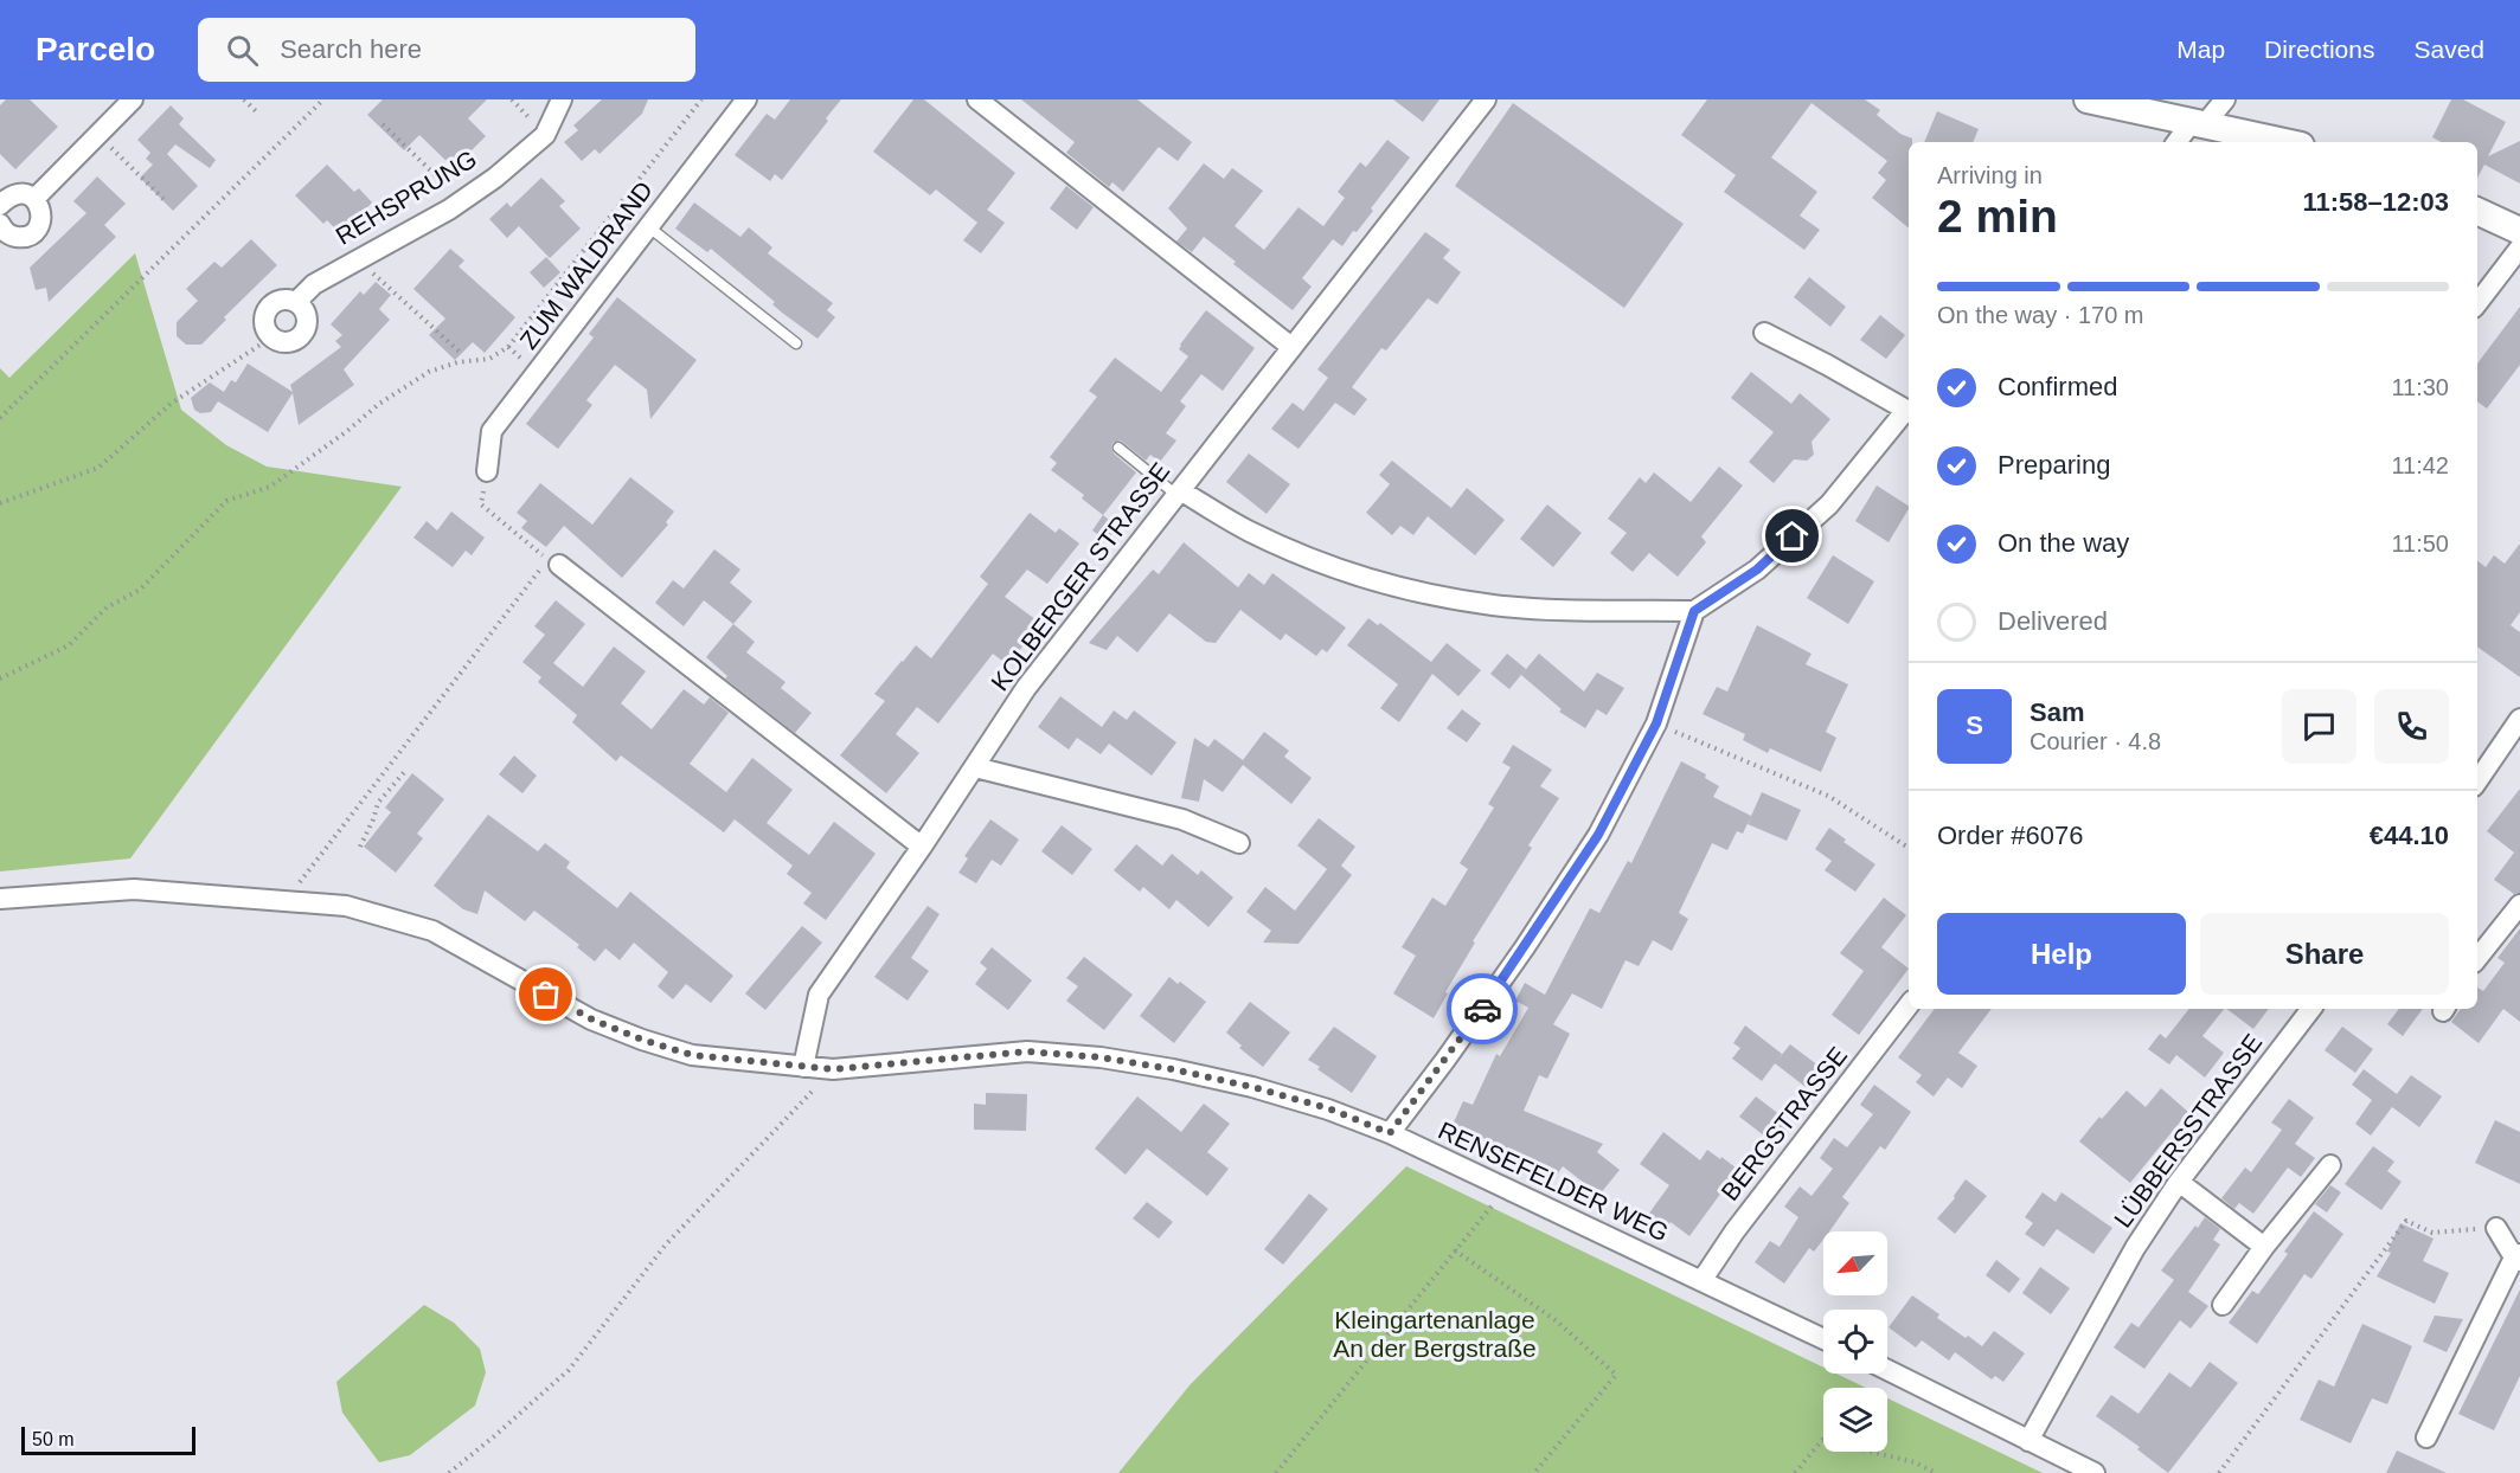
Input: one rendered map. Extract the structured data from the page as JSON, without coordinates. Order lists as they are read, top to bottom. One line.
{"streets":{"street":["REHSPRUNG","ZUM WALDRAND","KOLBERGER STRASSE","BERGSTRASSE","LÜBBERSSTRASSE","RENSEFELDER WEG"]},"crossings":[["KOLBERGER STRASSE","RENSEFELDER WEG"],["BERGSTRASSE","RENSEFELDER WEG"]],"parks":["Kleingartenanlage An der Bergstraße"],"scale_bar":"50 m","north":"bottom left","page":{"header":"Parcelo","search":"Search here","nav":["Map","Directions","Saved"],"heading":["2 min","Arriving in","11:58–12:03"],"panel":["Sam","Courier · 4.8","Order #6076","€44.10"],"bar":"On the way · 170 m","list":[["Confirmed","11:30"],["Preparing","11:42"],["On the way","11:50"],"Delivered"],"round":"S","buttons":["Help","Share"],"scale":"50 m"}}
